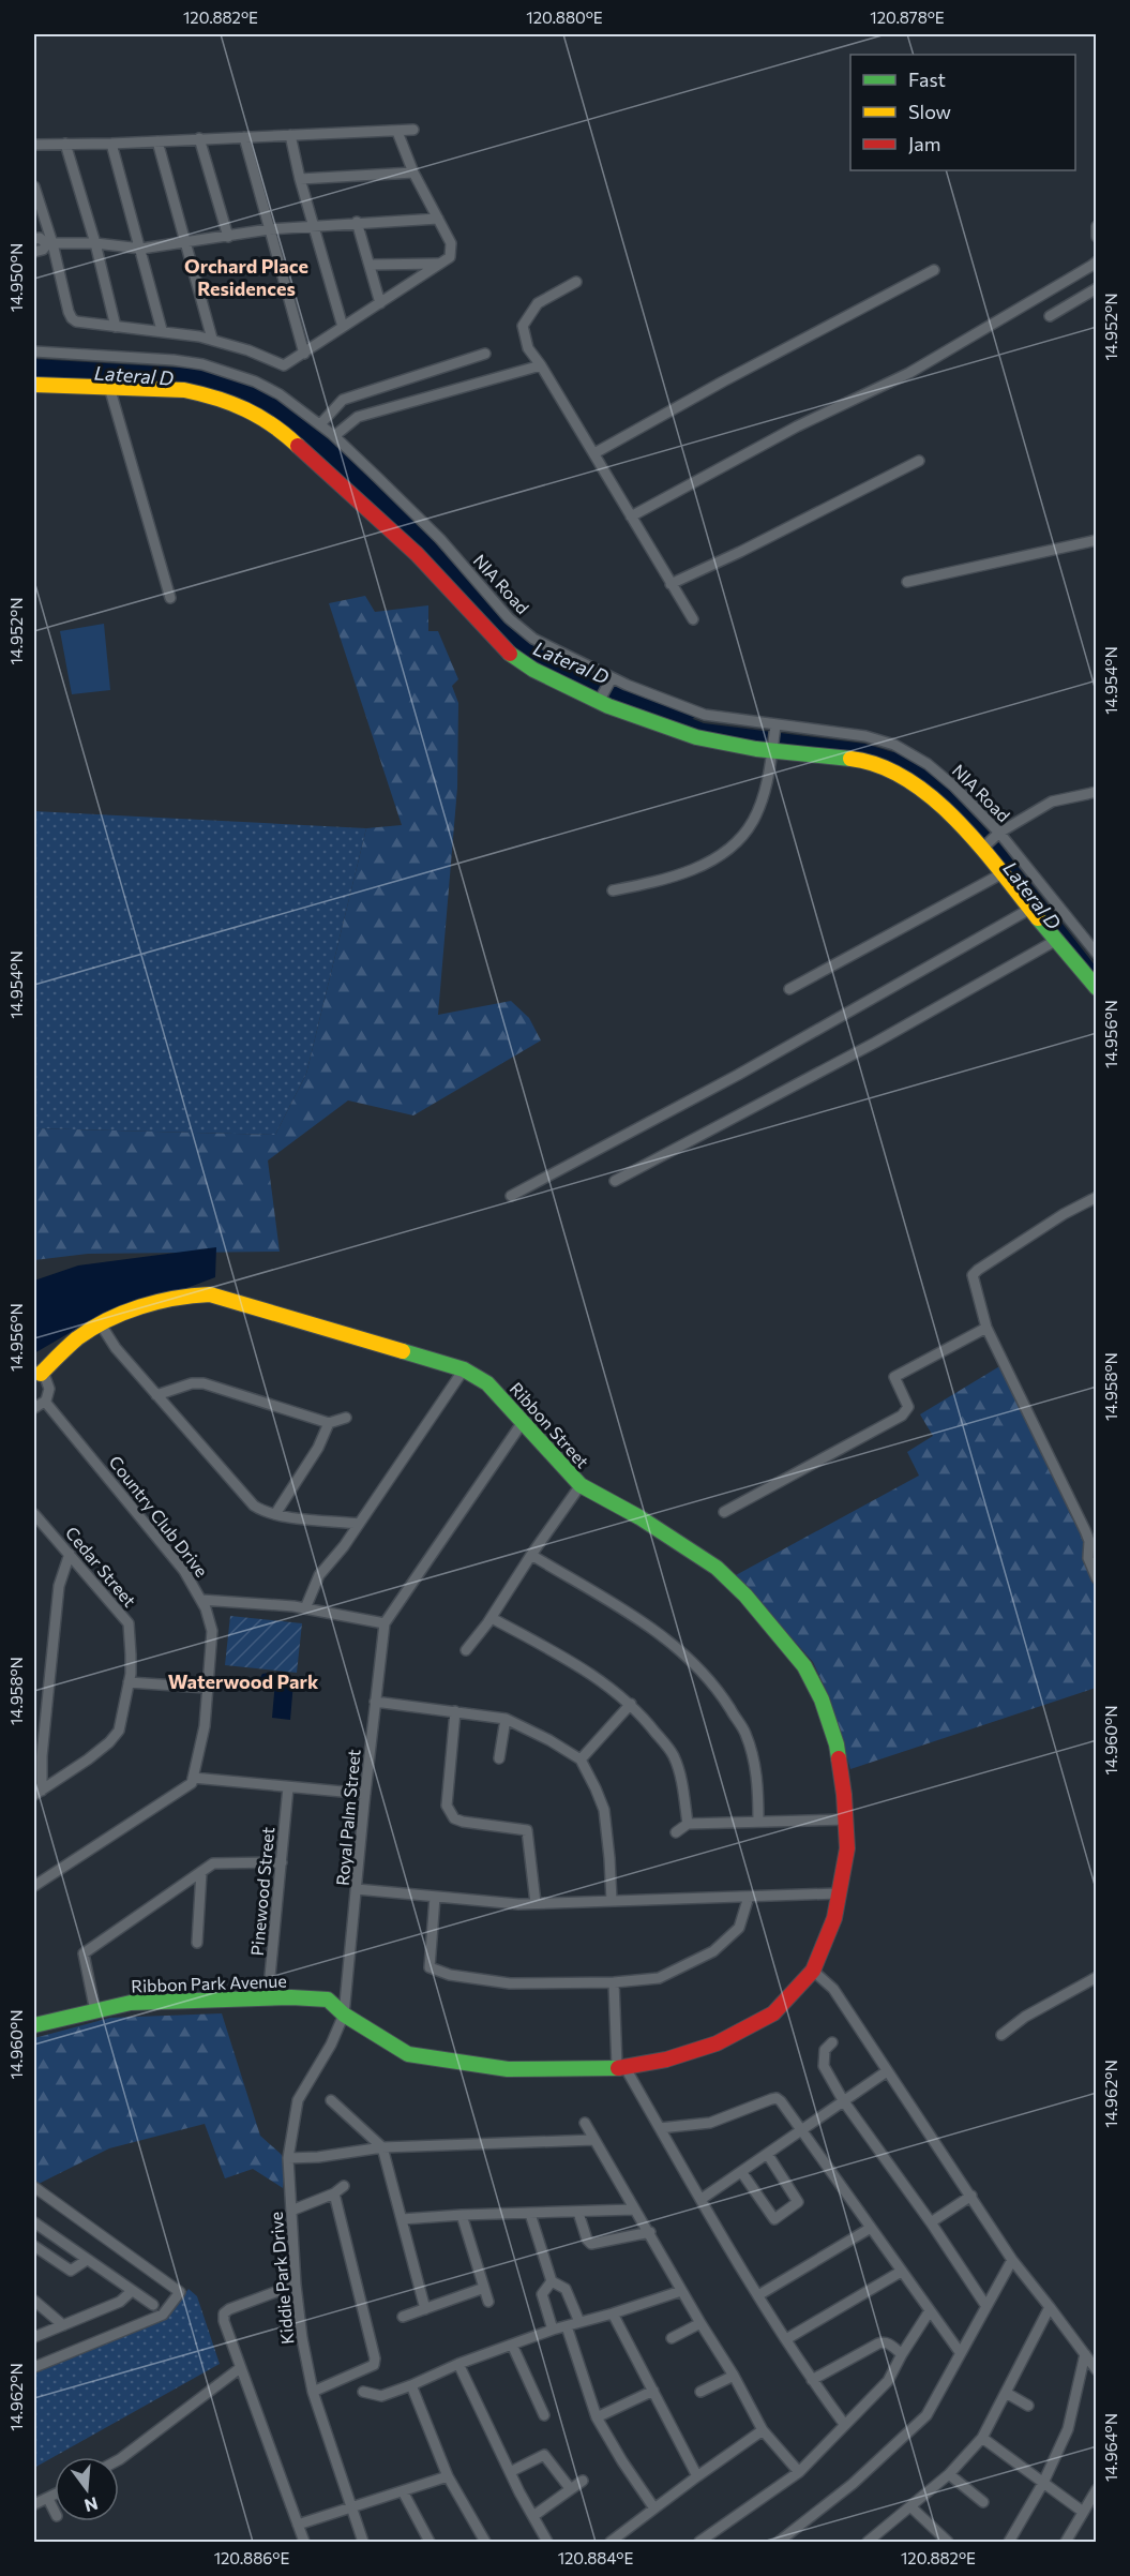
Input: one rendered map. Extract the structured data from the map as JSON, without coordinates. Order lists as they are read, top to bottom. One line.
{"streets":{"street":["NIA Road","Ribbon Street","Country Club Drive","Cedar Street","Royal Palm Street","Pinewood Street","Ribbon Park Avenue","Kiddie Park Drive"]},"crossings":[["Ribbon Street","Ribbon Park Avenue"],["Royal Palm Street","Ribbon Park Avenue"],["Royal Palm Street","Kiddie Park Drive"],["Pinewood Street","Ribbon Park Avenue"],["Ribbon Park Avenue","Kiddie Park Drive"]],"districts":["Orchard Place Residences","Waterwood Park"],"water":["Lateral D"],"legend":["Fast","Slow","Jam"],"north":"bottom","coordinates":["120.882°E","120.880°E","120.878°E","14.950°N","14.952°N","14.954°N","14.956°N","14.958°N","14.960°N","14.962°N","14.964°N","120.886°E","120.884°E"]}
